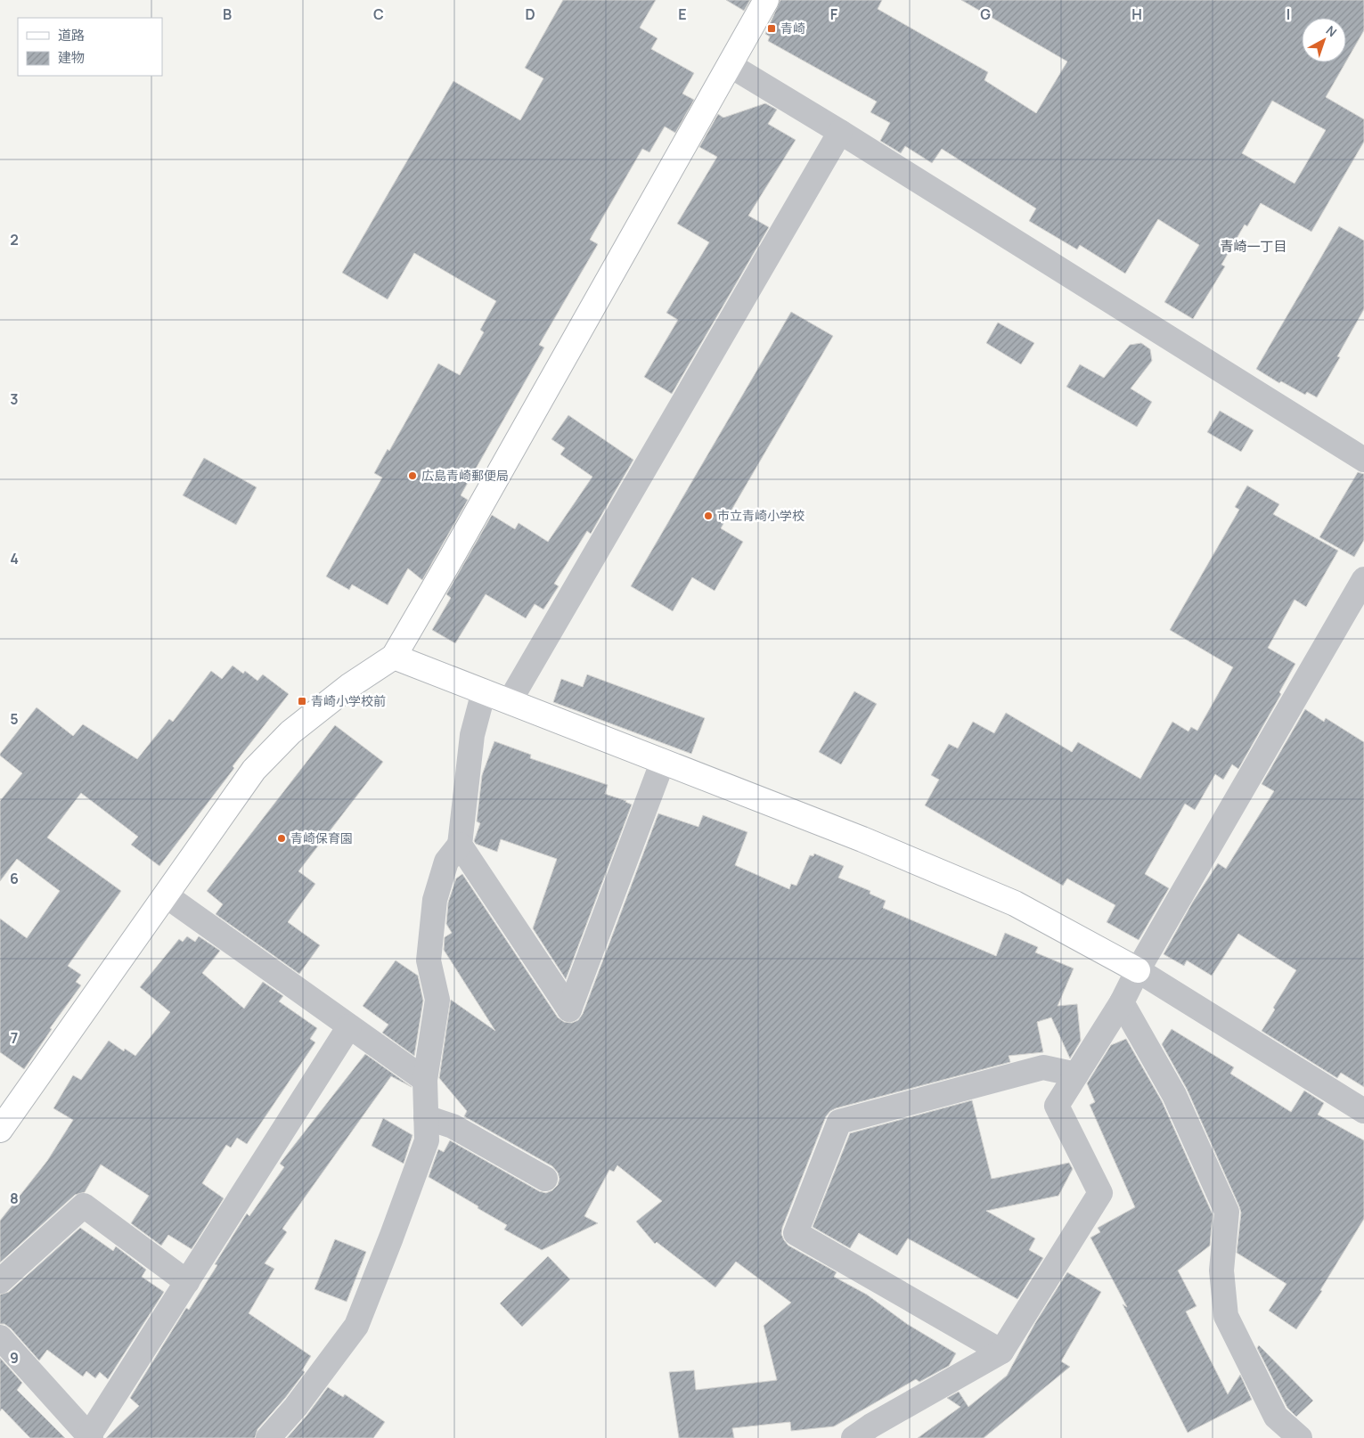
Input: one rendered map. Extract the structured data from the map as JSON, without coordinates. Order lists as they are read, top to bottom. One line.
{"districts":["青崎一丁目"],"places":{"transit":["青崎","青崎小学校前"],"other":["広島青崎郵便局","市立青崎小学校","青崎保育園"]},"legend":["道路","建物"],"north":"top right","grid":{"columns":["B","C","D","E","F","G","H","I"],"rows":["2","3","4","5","6","7","8","9"]}}
